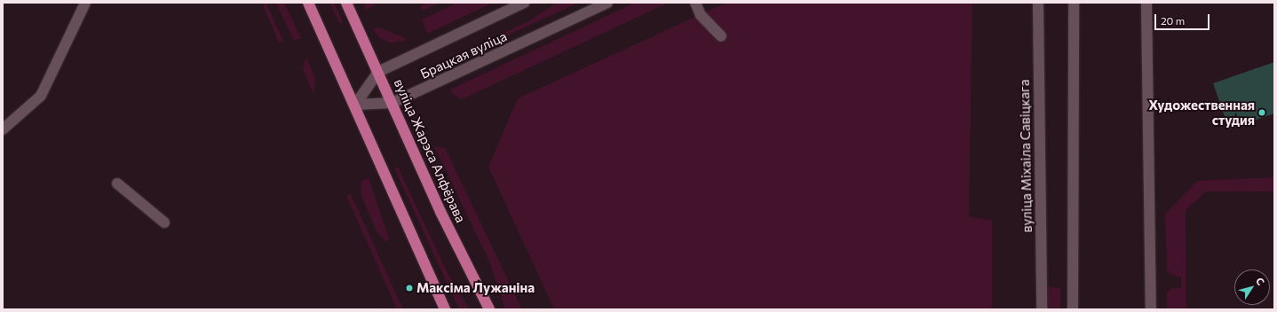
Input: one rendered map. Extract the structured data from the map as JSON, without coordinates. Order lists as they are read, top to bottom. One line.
{"streets":{"main road":["вуліца Жарэса Алфёрава"],"street":["Брацкая вуліца","вуліца Міхаіла Савіцкага"]},"crossings":[["Брацкая вуліца","вуліца Жарэса Алфёрава"]],"places":["Художественная студия","Максіма Лужаніна"],"scale_bar":"20 m","north":"top right"}
